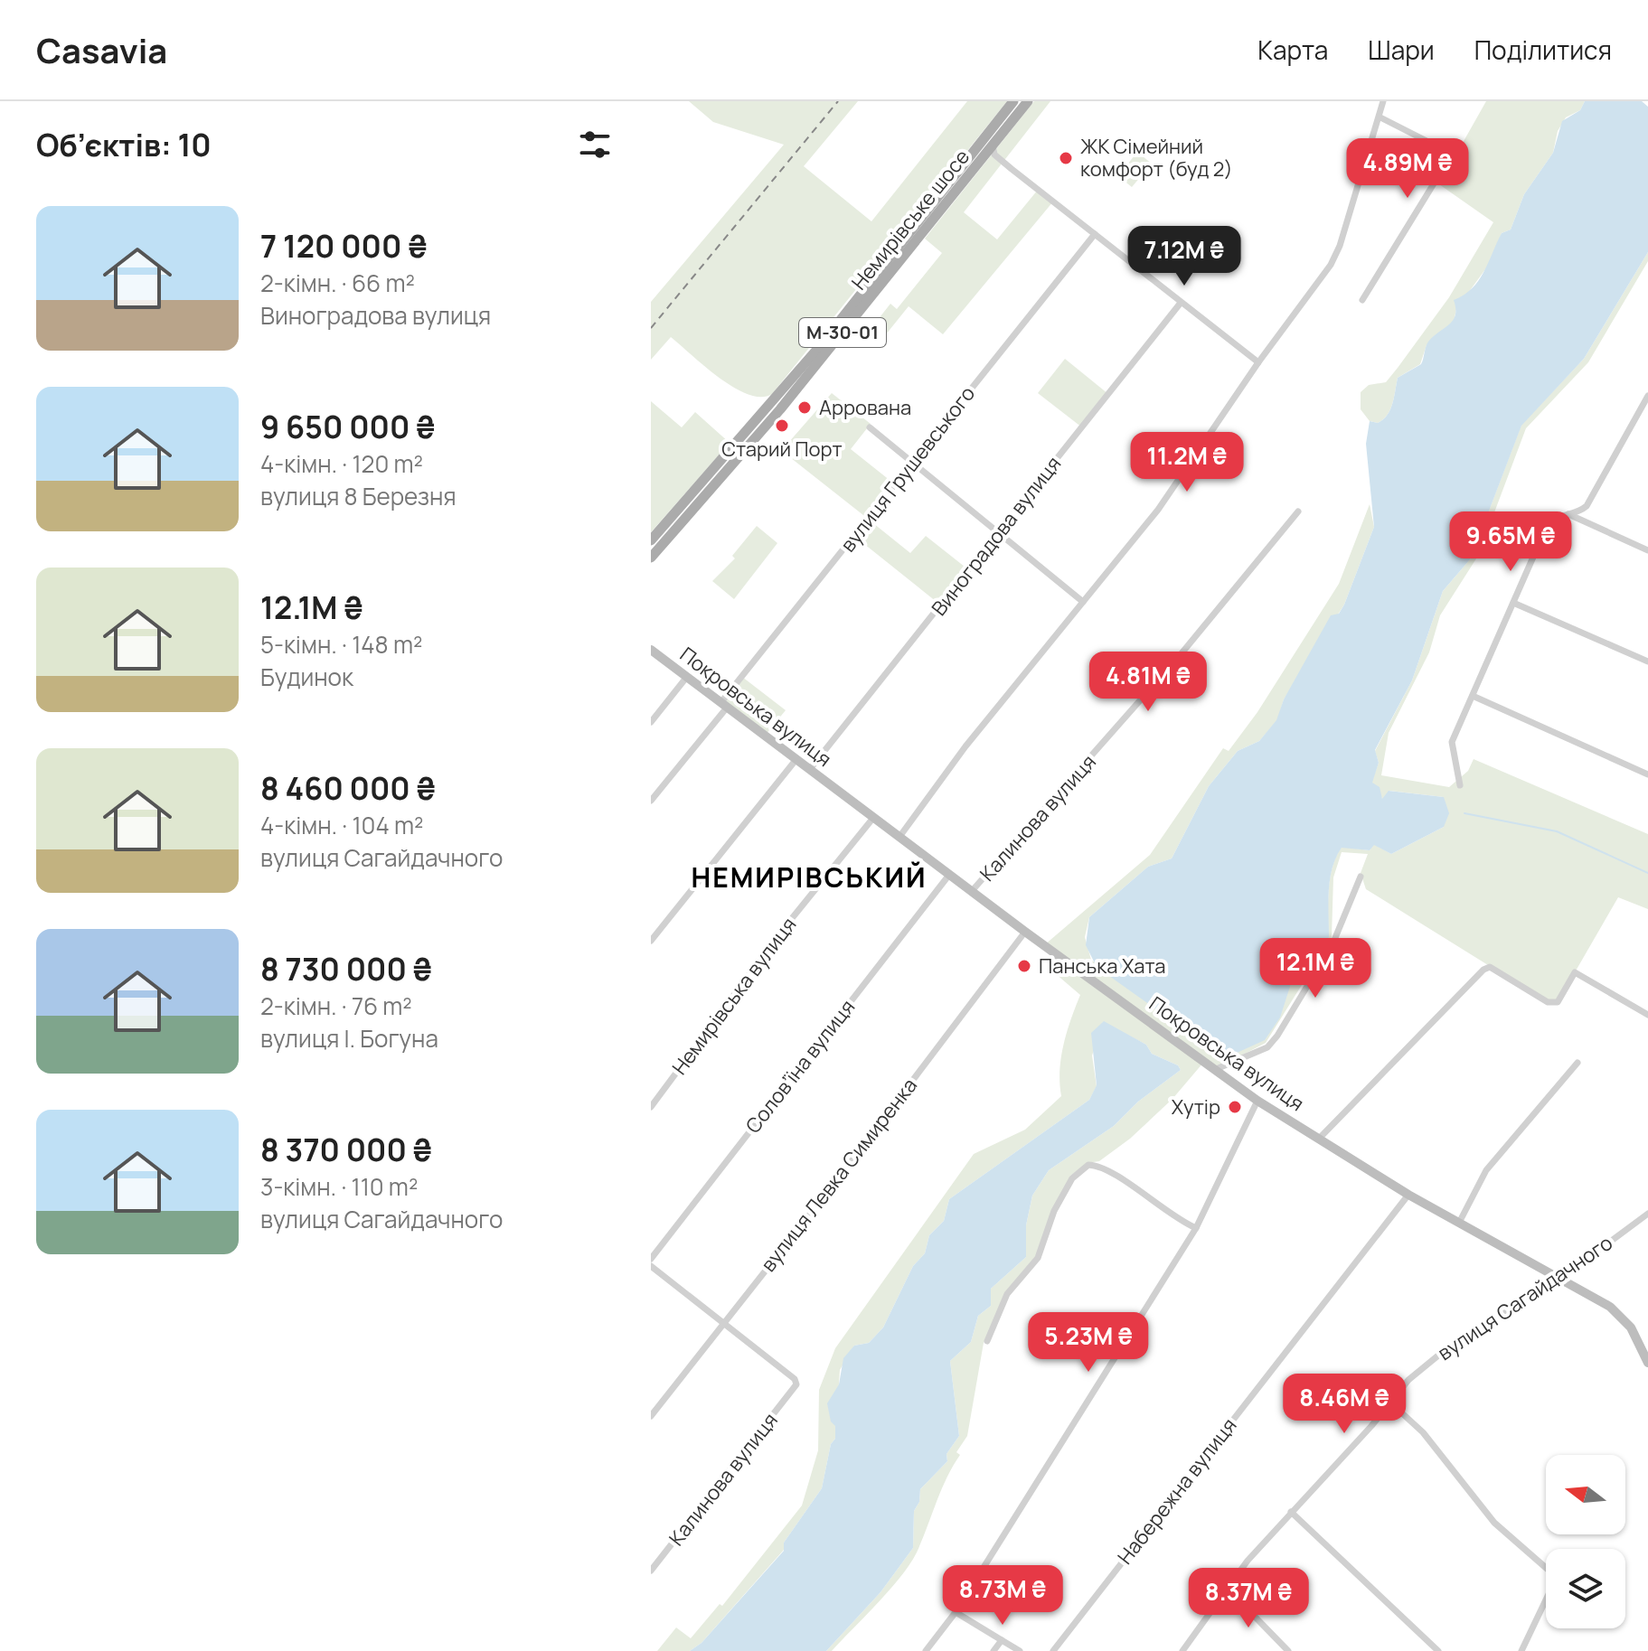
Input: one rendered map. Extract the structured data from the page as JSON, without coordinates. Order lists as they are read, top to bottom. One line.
{"streets":{"main road":["Немирівське шосе","М-30-01"],"street":["вулиця Грушевського","Виноградова вулиця","Покровська вулиця","Калинова вулиця","Немирівська вулиця","Соловʼїна вулиця","вулиця Левка Симиренка","вулиця Сагайдачного","Набережна вулиця"]},"crossings":[["вулиця Грушевського","Покровська вулиця"],["Виноградова вулиця","Покровська вулиця"],["Покровська вулиця","Калинова вулиця"],["Покровська вулиця","Немирівська вулиця"],["Покровська вулиця","Соловʼїна вулиця"],["Покровська вулиця","вулиця Левка Симиренка"],["Покровська вулиця","вулиця Сагайдачного"],["Покровська вулиця","Набережна вулиця"],["Калинова вулиця","вулиця Левка Симиренка"]],"districts":["НЕМИРІВСЬКИЙ"],"places":["ЖК Сімейний комфорт (буд 2)","Аррована","Старий Порт","Панська Хата","Хутір"],"north":"left","page":{"header":"Casavia","nav":["Карта","Шари","Поділитися"],"heading":"Об’єктів: 10","price":["4.89M ₴","7.12M ₴","11.2M ₴","9.65M ₴","4.81M ₴","12.1M ₴","5.23M ₴","8.46M ₴","8.73M ₴","8.37M ₴"],"list":[{"name":"7 120 000 ₴","note":"2-кімн. · 66 m² · Виноградова вулиця"},{"name":"9 650 000 ₴","note":"4-кімн. · 120 m² · вулиця 8 Березня"},{"name":"12.1M ₴","note":"5-кімн. · 148 m² · Будинок"},{"name":"8 460 000 ₴","note":"4-кімн. · 104 m² · вулиця Сагайдачного"},{"name":"8 730 000 ₴","note":"2-кімн. · 76 m² · вулиця І. Богуна"},{"name":"8 370 000 ₴","note":"3-кімн. · 110 m² · вулиця Сагайдачного"}]}}
